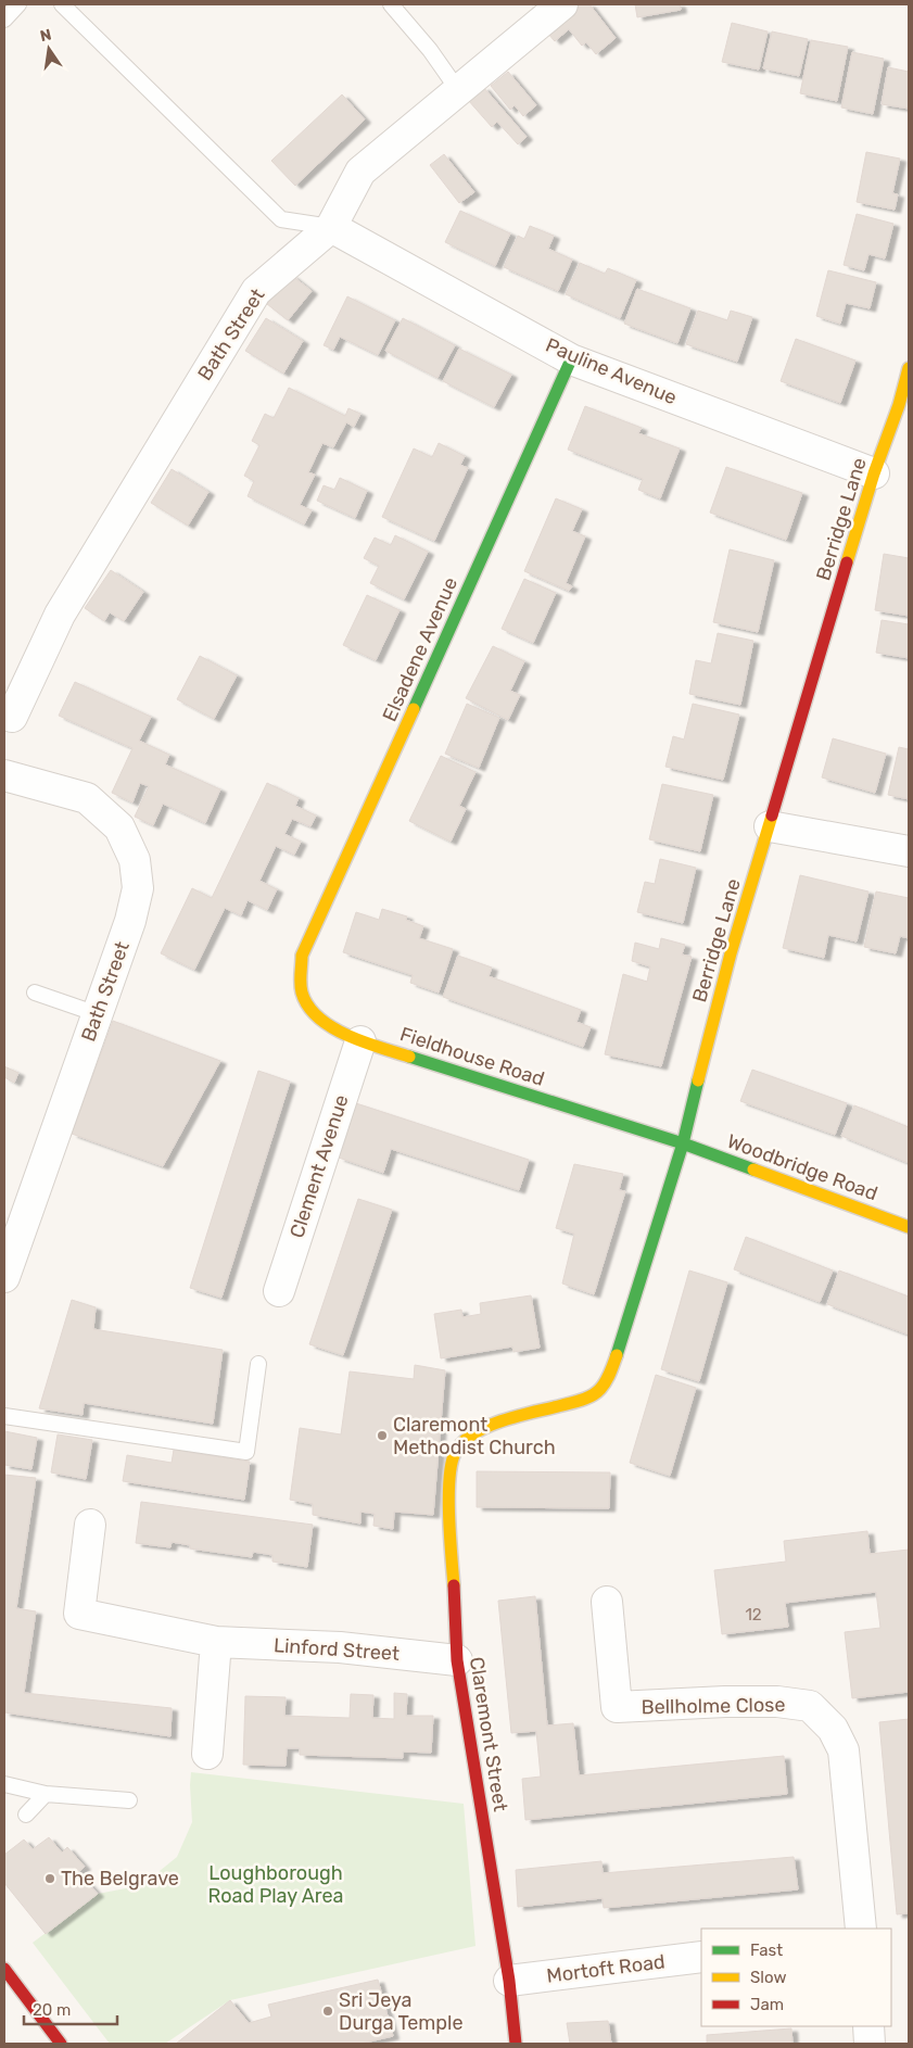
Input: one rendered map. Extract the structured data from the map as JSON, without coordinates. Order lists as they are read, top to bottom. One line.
{"streets":{"street":["Bath Street","Pauline Avenue","Berridge Lane","Elsadene Avenue","Fieldhouse Road","Clement Avenue","Woodbridge Road","Linford Street","Bellholme Close","Claremont Street","Mortoft Road"]},"crossings":[["Bath Street","Pauline Avenue"],["Pauline Avenue","Berridge Lane"],["Pauline Avenue","Elsadene Avenue"],["Berridge Lane","Fieldhouse Road"],["Berridge Lane","Woodbridge Road"],["Berridge Lane","Claremont Street"],["Elsadene Avenue","Fieldhouse Road"],["Fieldhouse Road","Clement Avenue"],["Fieldhouse Road","Woodbridge Road"],["Linford Street","Claremont Street"],["Claremont Street","Mortoft Road"]],"parks":["Loughborough Road Play Area"],"places":["Claremont Methodist Church","The Belgrave","Sri Jeya Durga Temple"],"house_numbers":["12"],"legend":["Fast","Slow","Jam"],"scale_bar":"20 m","north":"top"}
